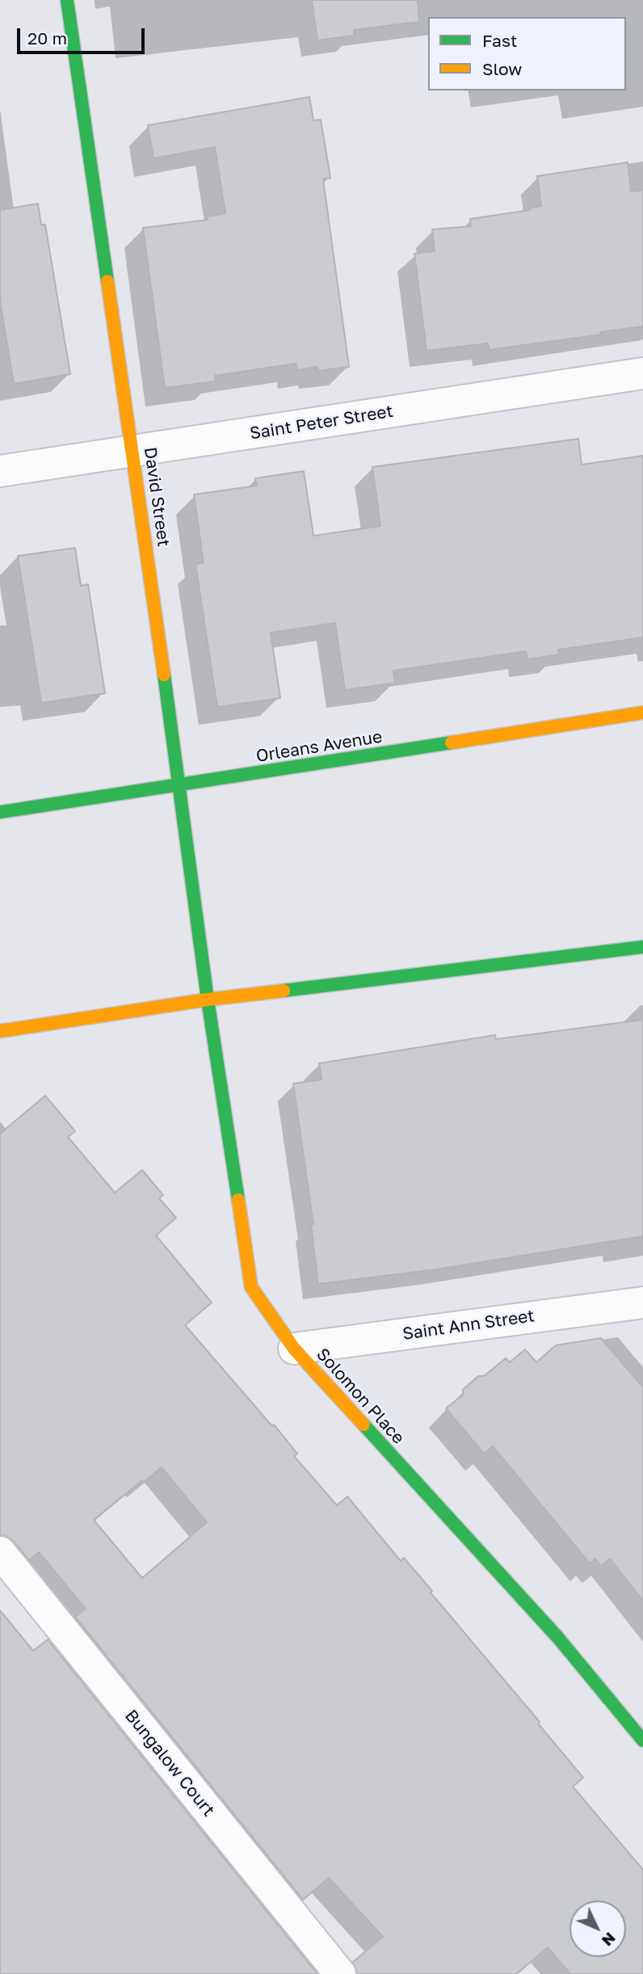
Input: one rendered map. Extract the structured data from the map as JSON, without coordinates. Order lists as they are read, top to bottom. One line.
{"streets":{"street":["Saint Peter Street","David Street","Orleans Avenue","Saint Ann Street","Solomon Place","Bungalow Court"]},"crossings":[["Saint Peter Street","David Street"],["David Street","Orleans Avenue"],["David Street","Solomon Place"],["Saint Ann Street","Solomon Place"]],"legend":["Fast","Slow"],"scale_bar":"20 m","north":"bottom right"}
